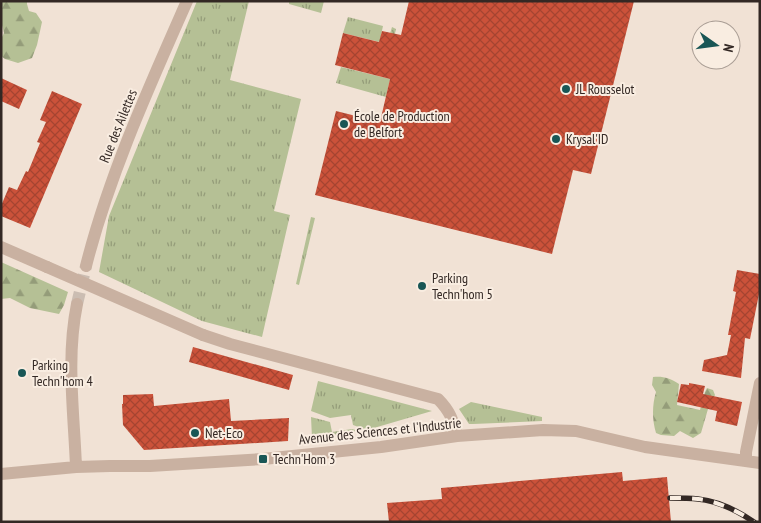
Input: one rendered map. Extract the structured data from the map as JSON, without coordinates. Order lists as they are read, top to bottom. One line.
{"streets":{"street":["Rue des Ailettes","Avenue des Sciences et l'Industrie"]},"places":{"other":["JL Rousselot","École de Production de Belfort","Krysal'ID","Parking Techn'hom 5","Parking Techn'hom 4","Net-Eco"],"transit":["Techn'Hom 3"]},"north":"right"}
